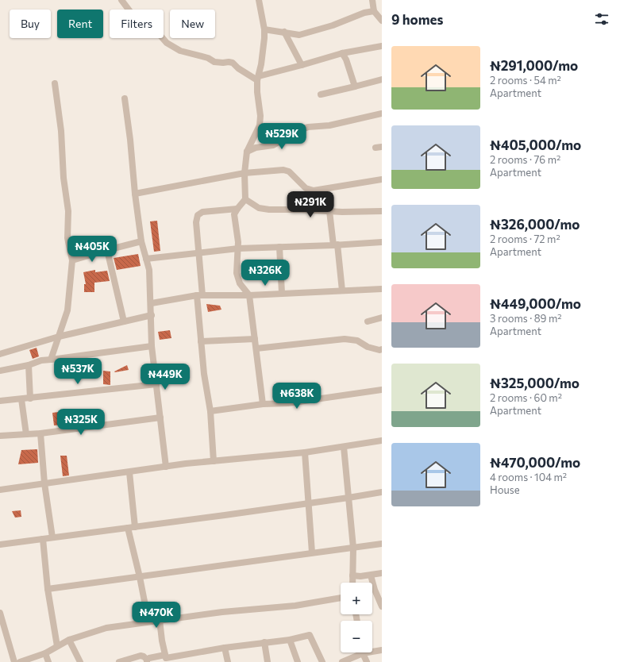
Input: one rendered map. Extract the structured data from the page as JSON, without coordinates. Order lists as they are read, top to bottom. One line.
{"page":{"heading":"9 homes","chip":["Buy","Rent","Filters","New"],"list":[{"name":"₦291,000/mo","note":"2 rooms · 54 m² · Apartment"},{"name":"₦405,000/mo","note":"2 rooms · 76 m² · Apartment"},{"name":"₦326,000/mo","note":"2 rooms · 72 m² · Apartment"},{"name":"₦449,000/mo","note":"3 rooms · 89 m² · Apartment"},{"name":"₦325,000/mo","note":"2 rooms · 60 m² · Apartment"},{"name":"₦470,000/mo","note":"4 rooms · 104 m² · House"}],"price":["₦529K","₦291K","₦405K","₦326K","₦537K","₦449K","₦638K","₦325K","₦470K"],"map_buttons":["+","−"]}}
